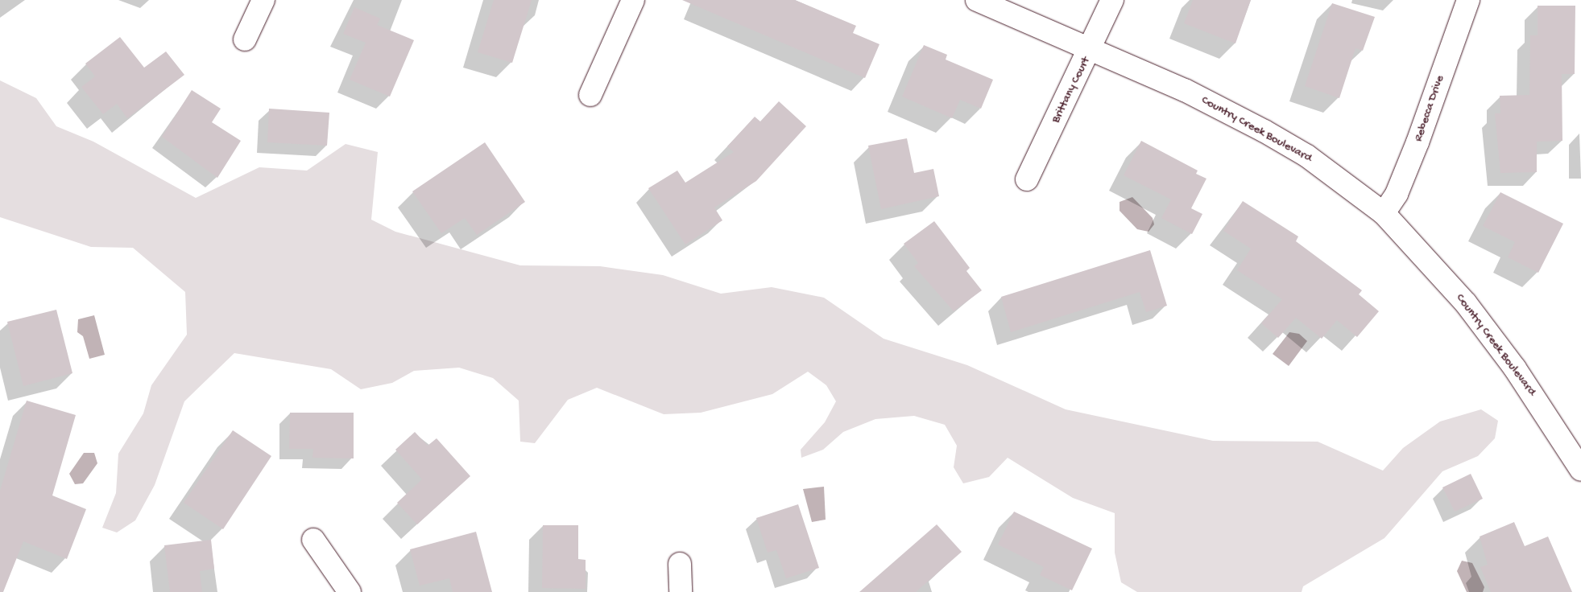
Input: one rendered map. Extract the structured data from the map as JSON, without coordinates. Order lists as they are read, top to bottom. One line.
{"streets":{"street":["Brittany Court","Rebecca Drive","Country Creek Boulevard"]},"crossings":[["Brittany Court","Country Creek Boulevard"],["Rebecca Drive","Country Creek Boulevard"]]}
